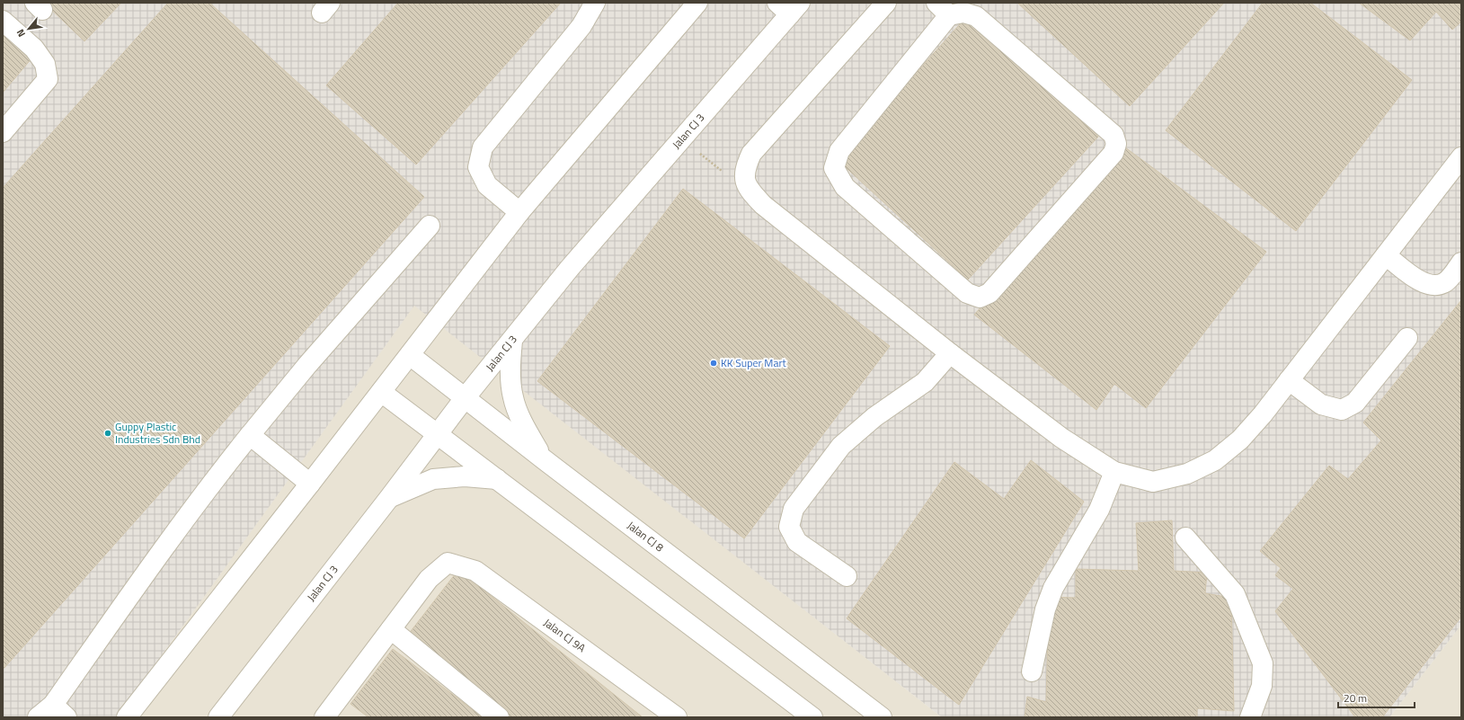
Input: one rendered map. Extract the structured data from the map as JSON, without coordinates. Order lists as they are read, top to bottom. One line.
{"streets":{"street":["Jalan CJ 3","Jalan CJ 8","Jalan CJ 9A"]},"crossings":[["Jalan CJ 3","Jalan CJ 8"]],"places":["KK Super Mart","Guppy Plastic Industries Sdn Bhd"],"scale_bar":"20 m","north":"bottom left"}
